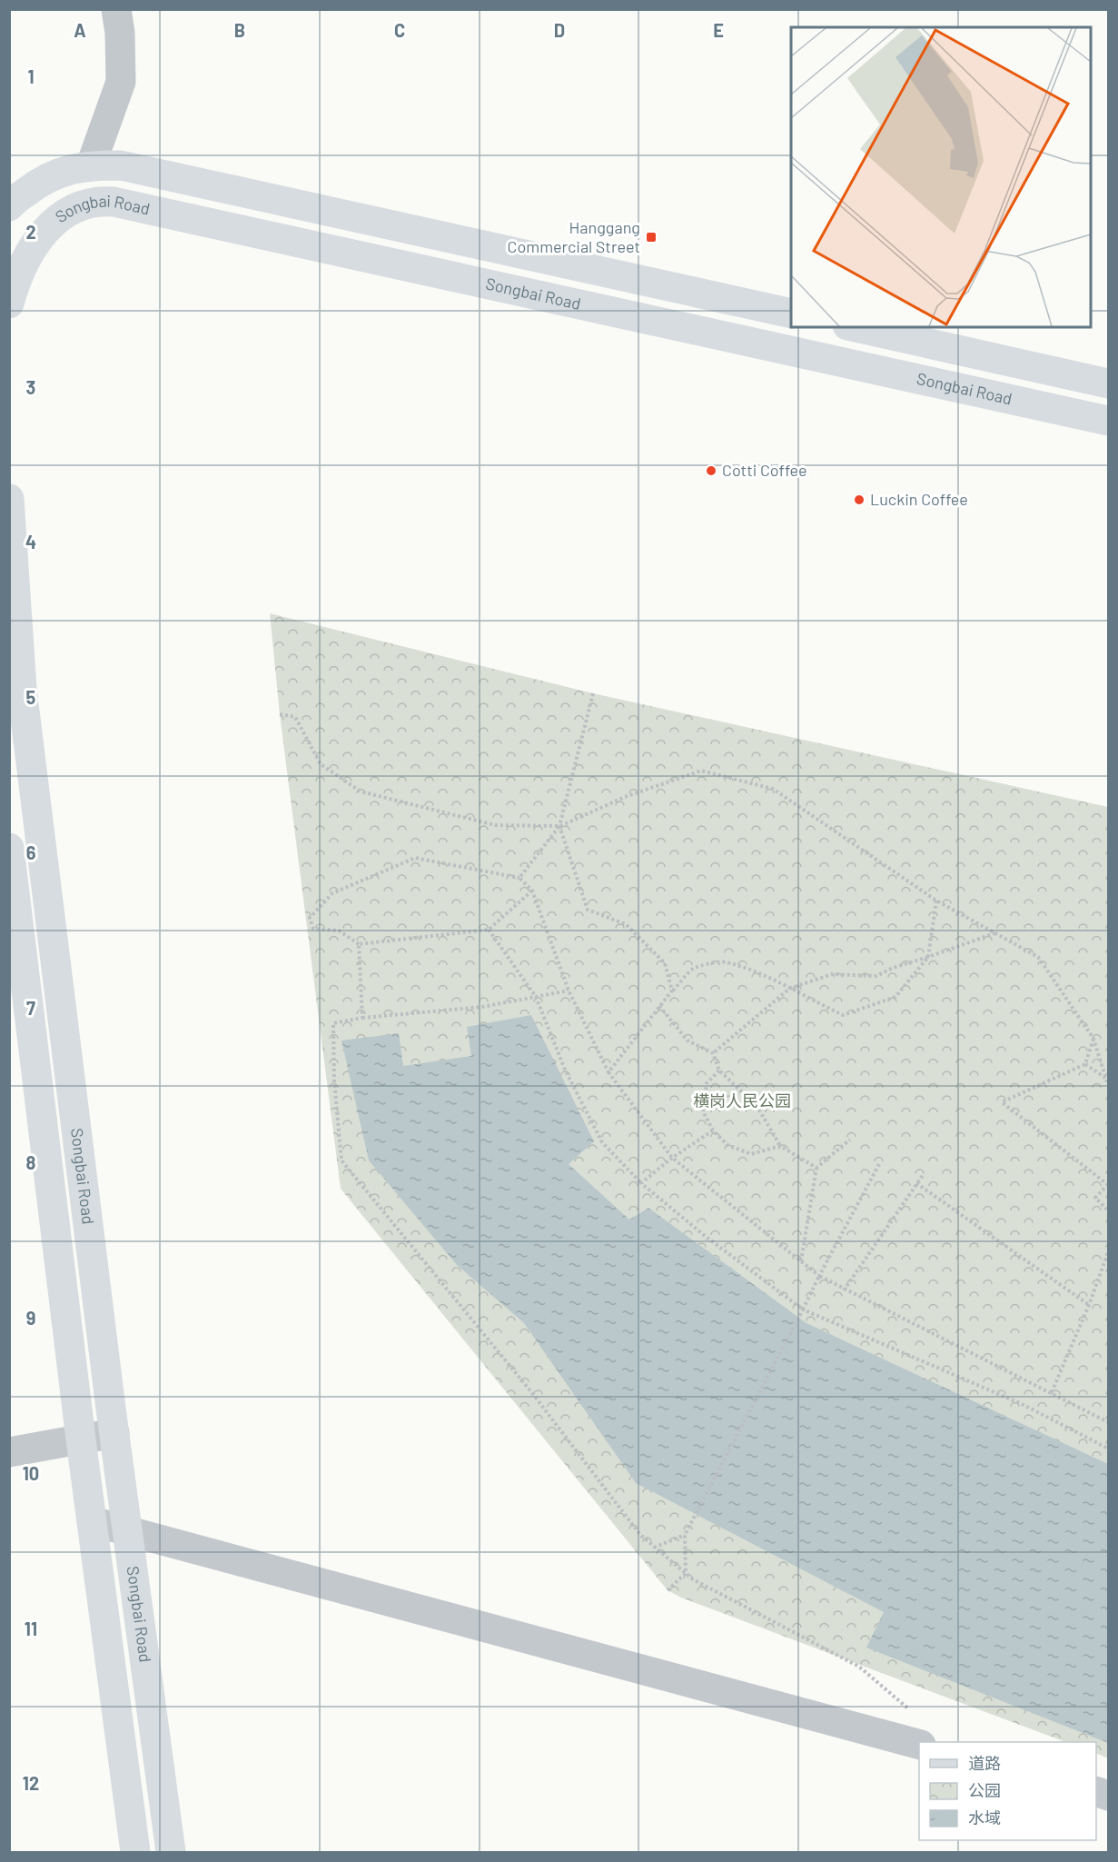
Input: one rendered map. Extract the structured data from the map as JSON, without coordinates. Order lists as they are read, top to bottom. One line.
{"streets":{"main road":["Songbai Road"]},"parks":["横岗人民公园"],"places":{"transit":["Hanggang Commercial Street"],"other":["Cotti Coffee","Luckin Coffee"]},"legend":["道路","公园","水域"],"grid":{"columns":["A","B","C","D","E"],"rows":["1","2","3","4","5","6","7","8","9","10","11","12"]}}
